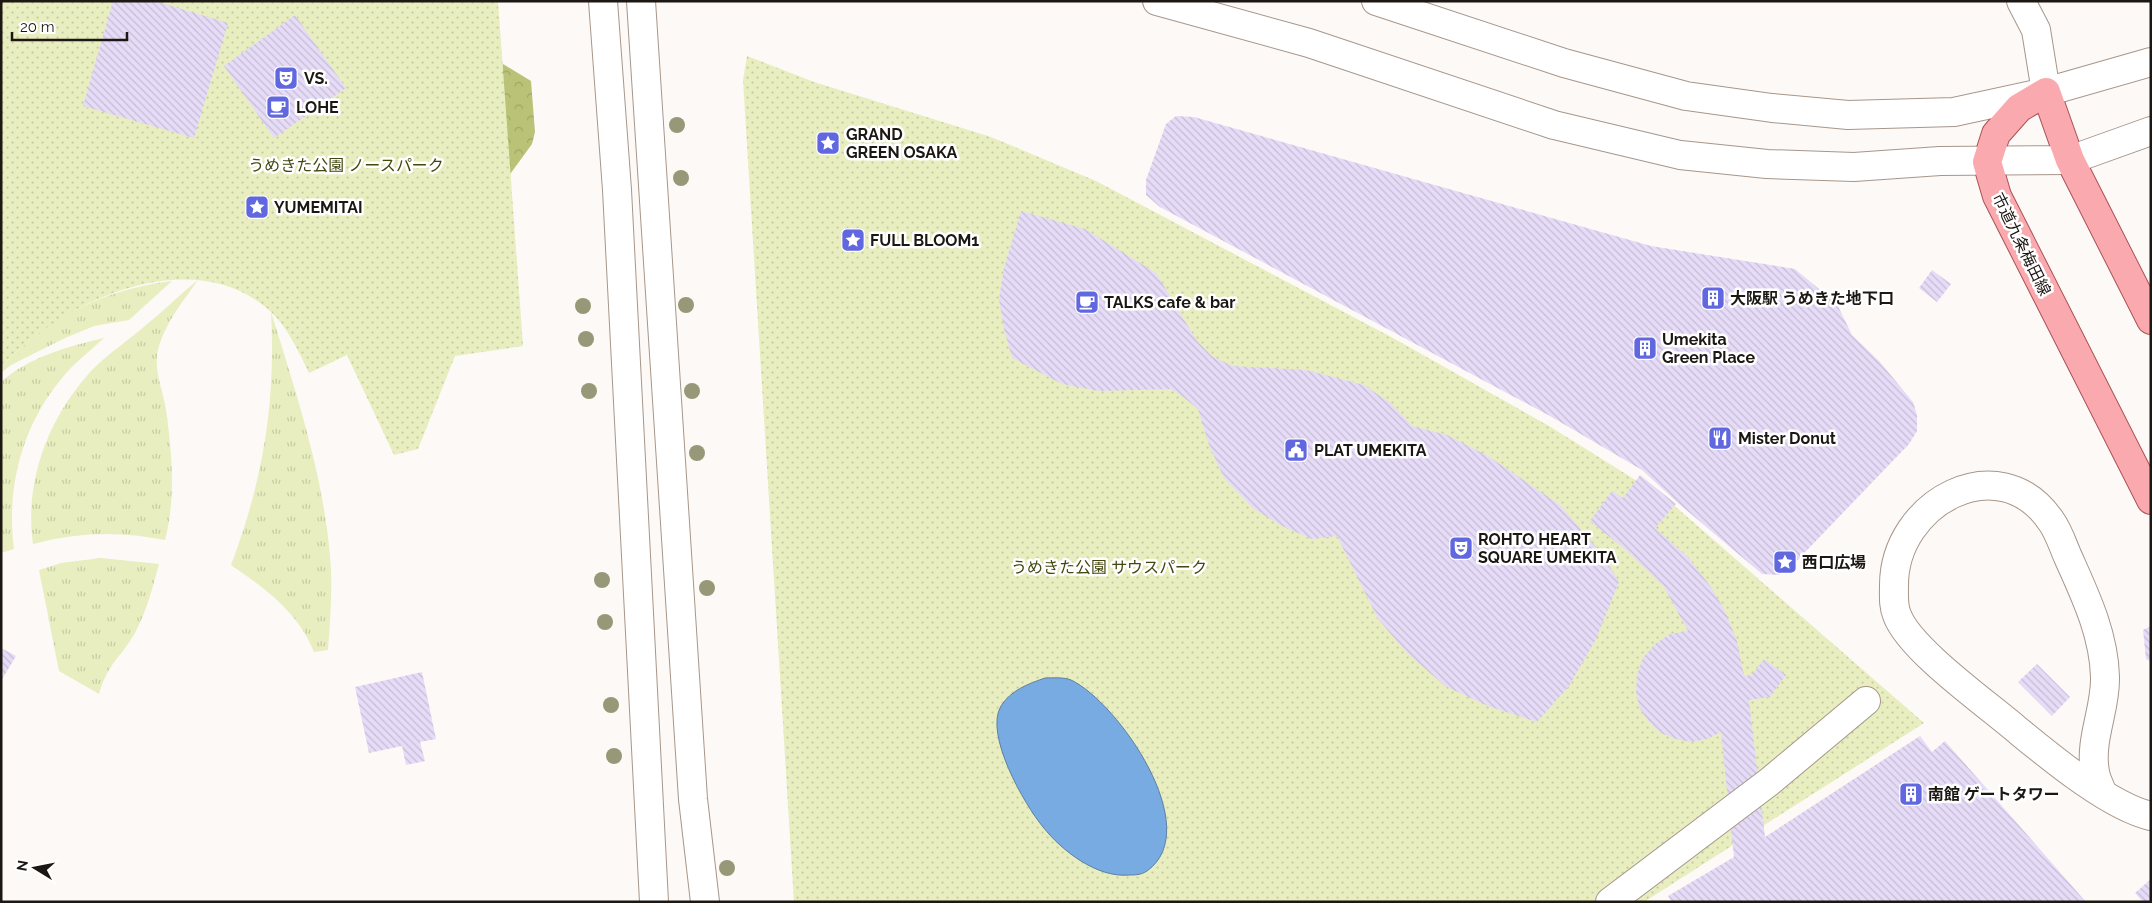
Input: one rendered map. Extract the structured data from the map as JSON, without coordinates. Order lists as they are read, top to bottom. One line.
{"streets":{"main road":["市道九条梅田線"]},"parks":["うめきた公園 ノースパーク","うめきた公園 サウスパーク"],"places":{"theatre":["VS.","ROHTO HEART SQUARE UMEKITA"],"cafe":["LOHE","TALKS cafe & bar"],"place":["GRAND GREEN OSAKA","YUMEMITAI","FULL BLOOM1","西口広場"],"building":["大阪駅 うめきた地下口","Umekita Green Place","南館 ゲートタワー"],"restaurant":["Mister Donut"],"public building":["PLAT UMEKITA"]},"scale_bar":"20 m","north":"left"}
